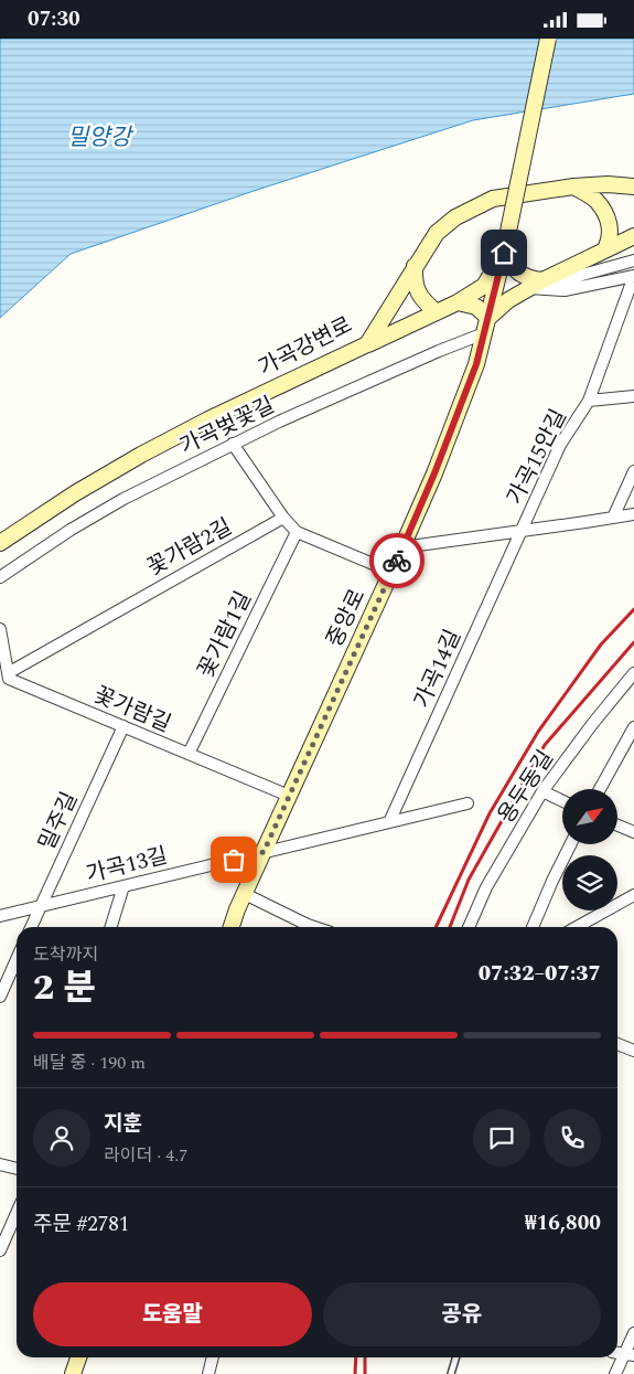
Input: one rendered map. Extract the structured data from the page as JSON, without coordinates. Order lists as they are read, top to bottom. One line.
{"streets":{"main road":["가곡강변로","중앙로"],"street":["가곡벚꽃길","가곡15안길","꽃가람2길","꽃가람1길","가곡14길","꽃가람길","용두동길","밀주길","가곡13길"]},"crossings":[["가곡벚꽃길","중앙로"],["가곡15안길","가곡14길"],["꽃가람2길","꽃가람길"],["중앙로","꽃가람길"],["중앙로","가곡13길"],["꽃가람1길","꽃가람길"],["꽃가람길","밀주길"],["밀주길","가곡13길"]],"water":["밀양강"],"north":"top right","page":{"status":"07:30","heading":["2 분","도착까지","07:32–07:37"],"panel":["지훈","라이더 · 4.7","주문 #2781","₩16,800"],"bar":"배달 중 · 190 m","buttons":["도움말","공유"]}}
